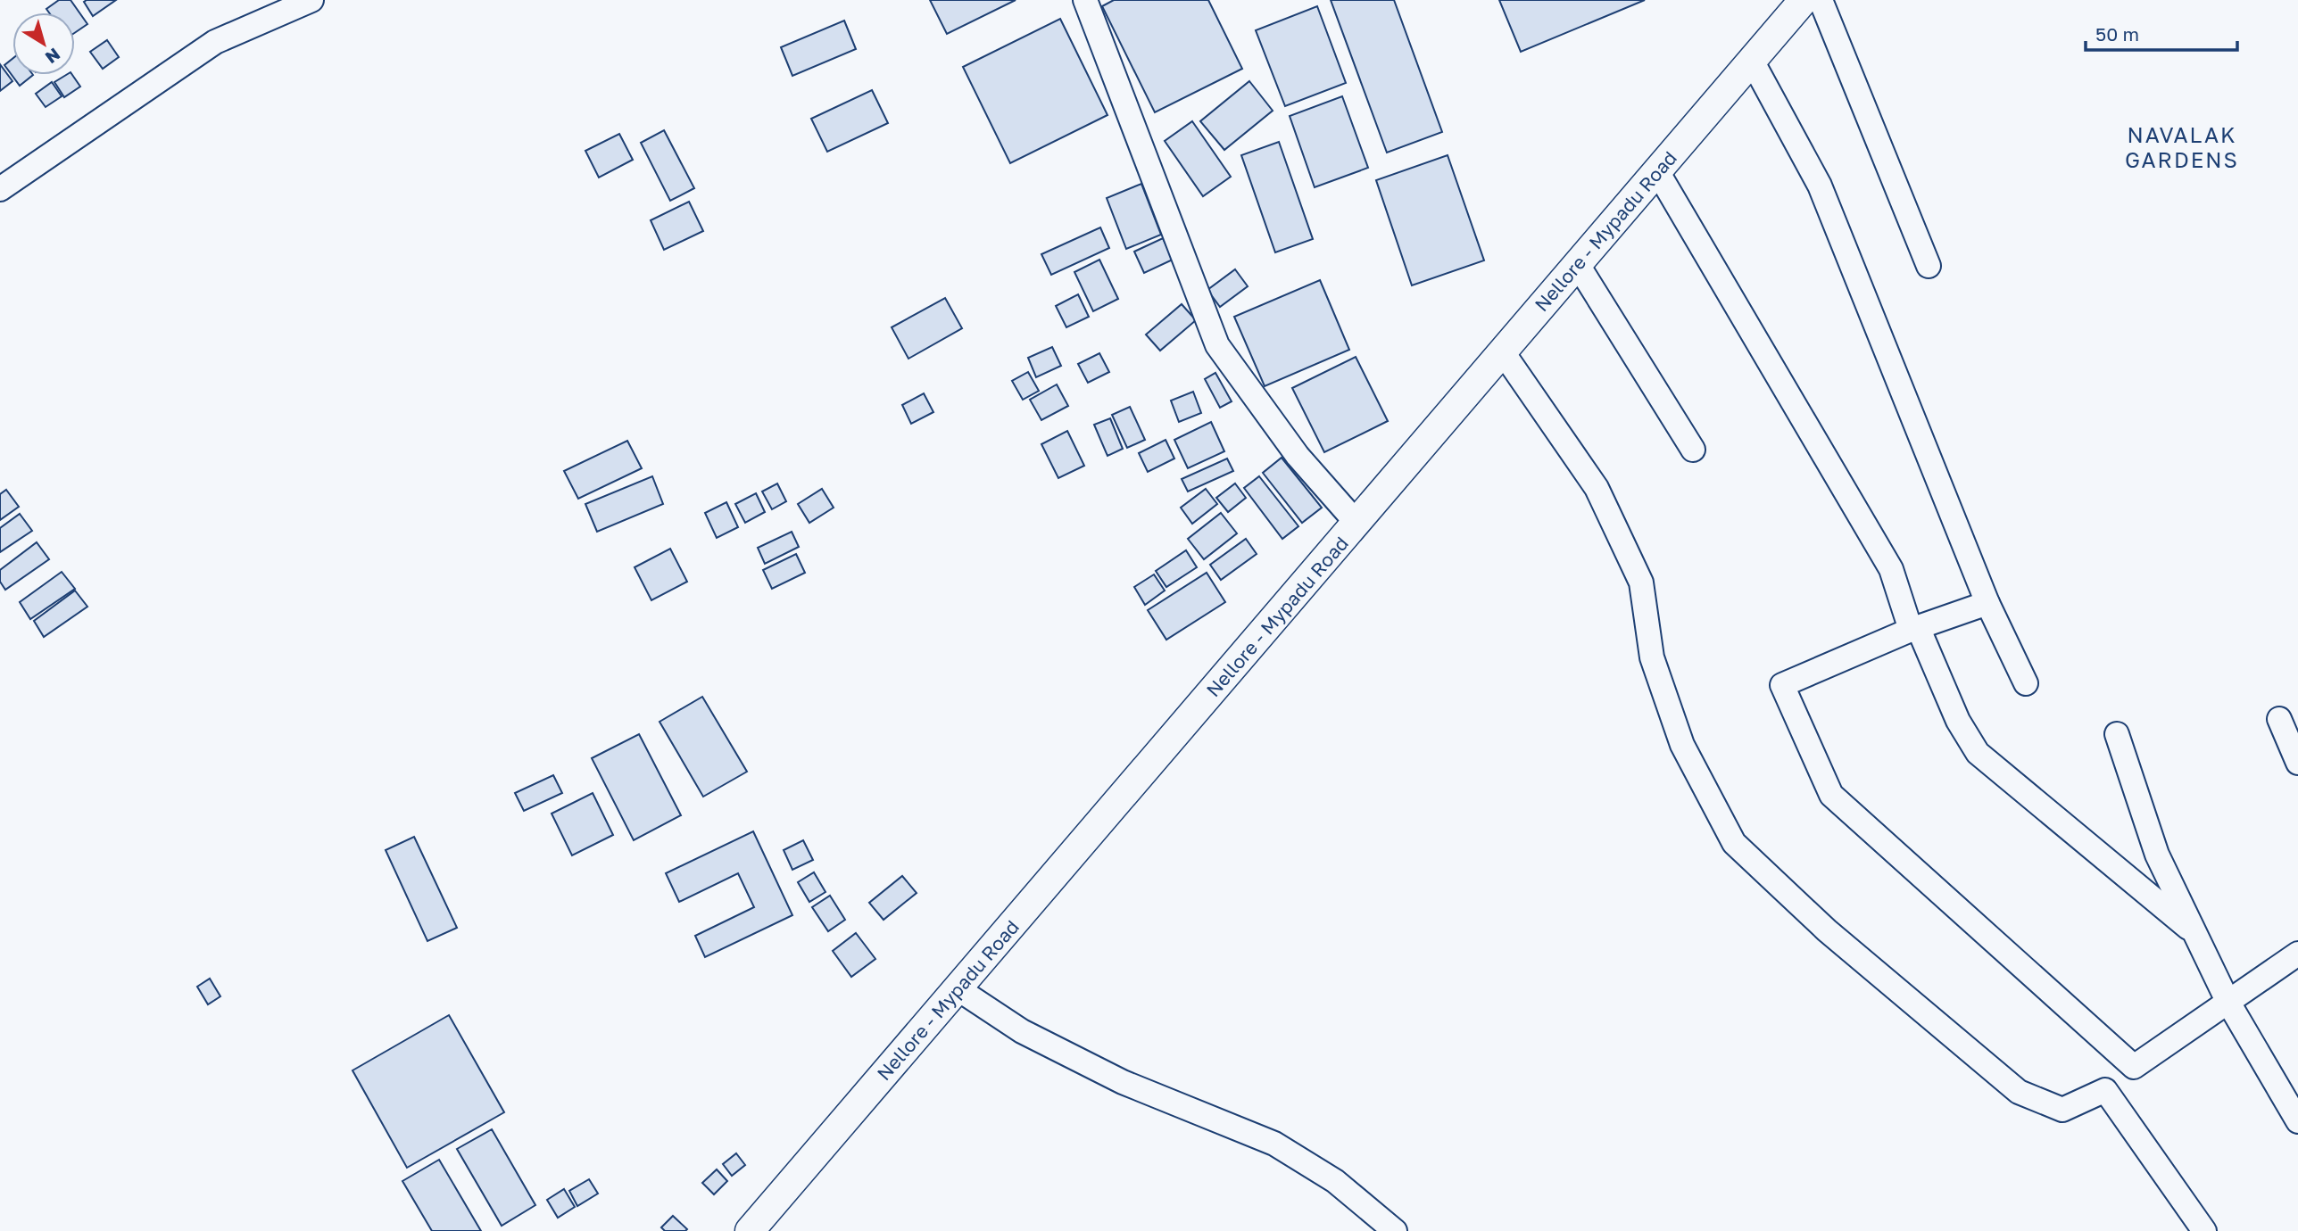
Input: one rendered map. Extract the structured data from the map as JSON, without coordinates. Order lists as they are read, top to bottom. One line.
{"streets":{"main road":["Nellore - Mypadu Road"]},"districts":["NAVALAK GARDENS"],"scale_bar":"50 m","north":"bottom right"}
